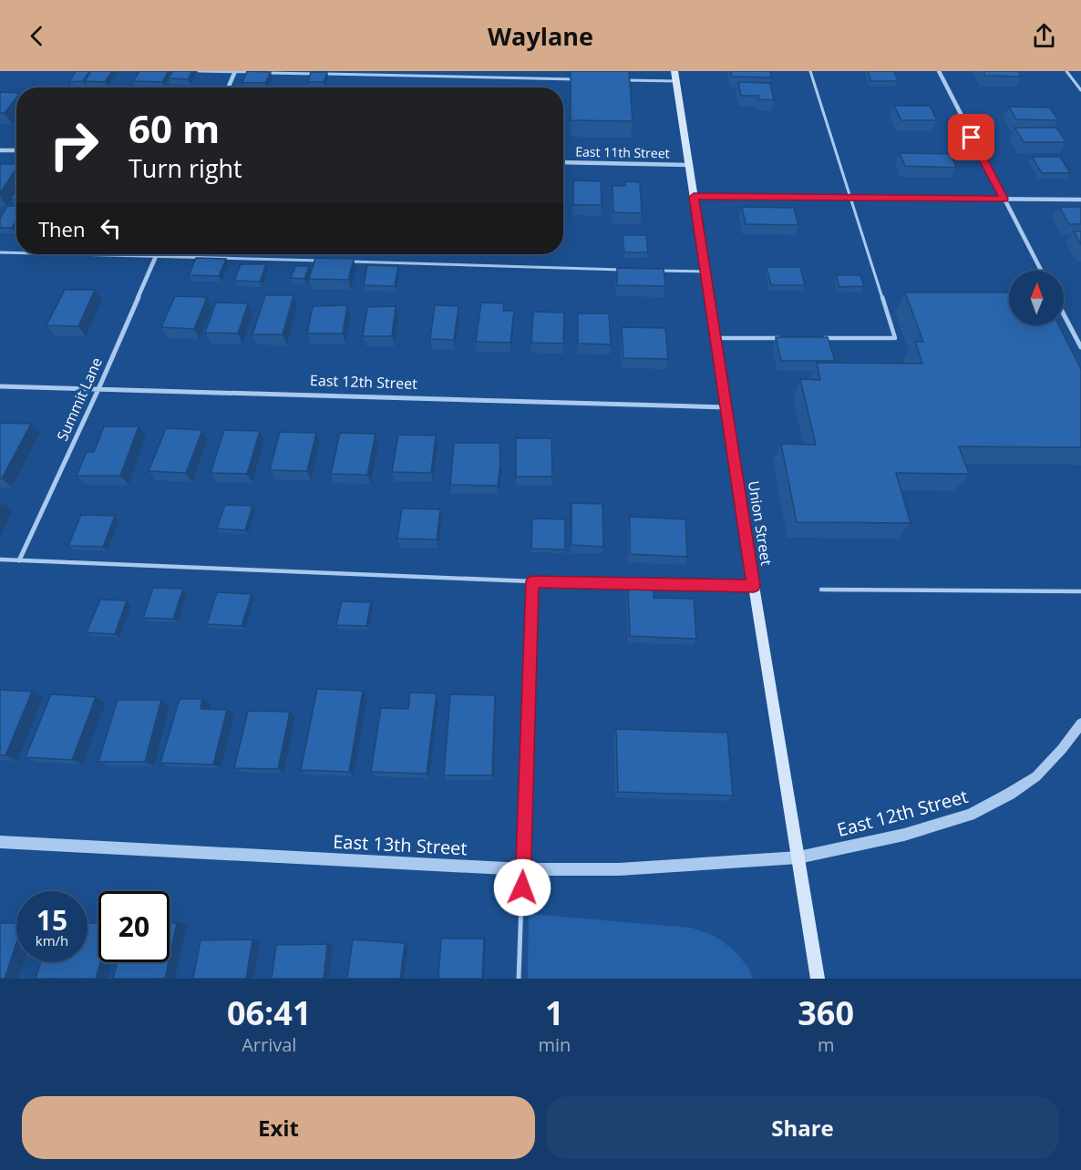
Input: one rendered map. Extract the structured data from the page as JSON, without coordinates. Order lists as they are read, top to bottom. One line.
{"streets":{"main road":["Union Street"],"street":["East 11th Street","East 12th Street","Summit Lane","East 13th Street"]},"crossings":[["East 11th Street","Union Street"],["East 12th Street","Summit Lane"],["East 12th Street","Union Street"],["East 12th Street","East 13th Street"],["Union Street","East 13th Street"]],"north":"top","page":{"header":"Waylane","turn":["60 m","Turn right"],"then":"Then","speed":"15 km/h","limit":"20","eta":["06:41","Arrival","1","min","360","m"],"buttons":["Exit","Share"]}}
